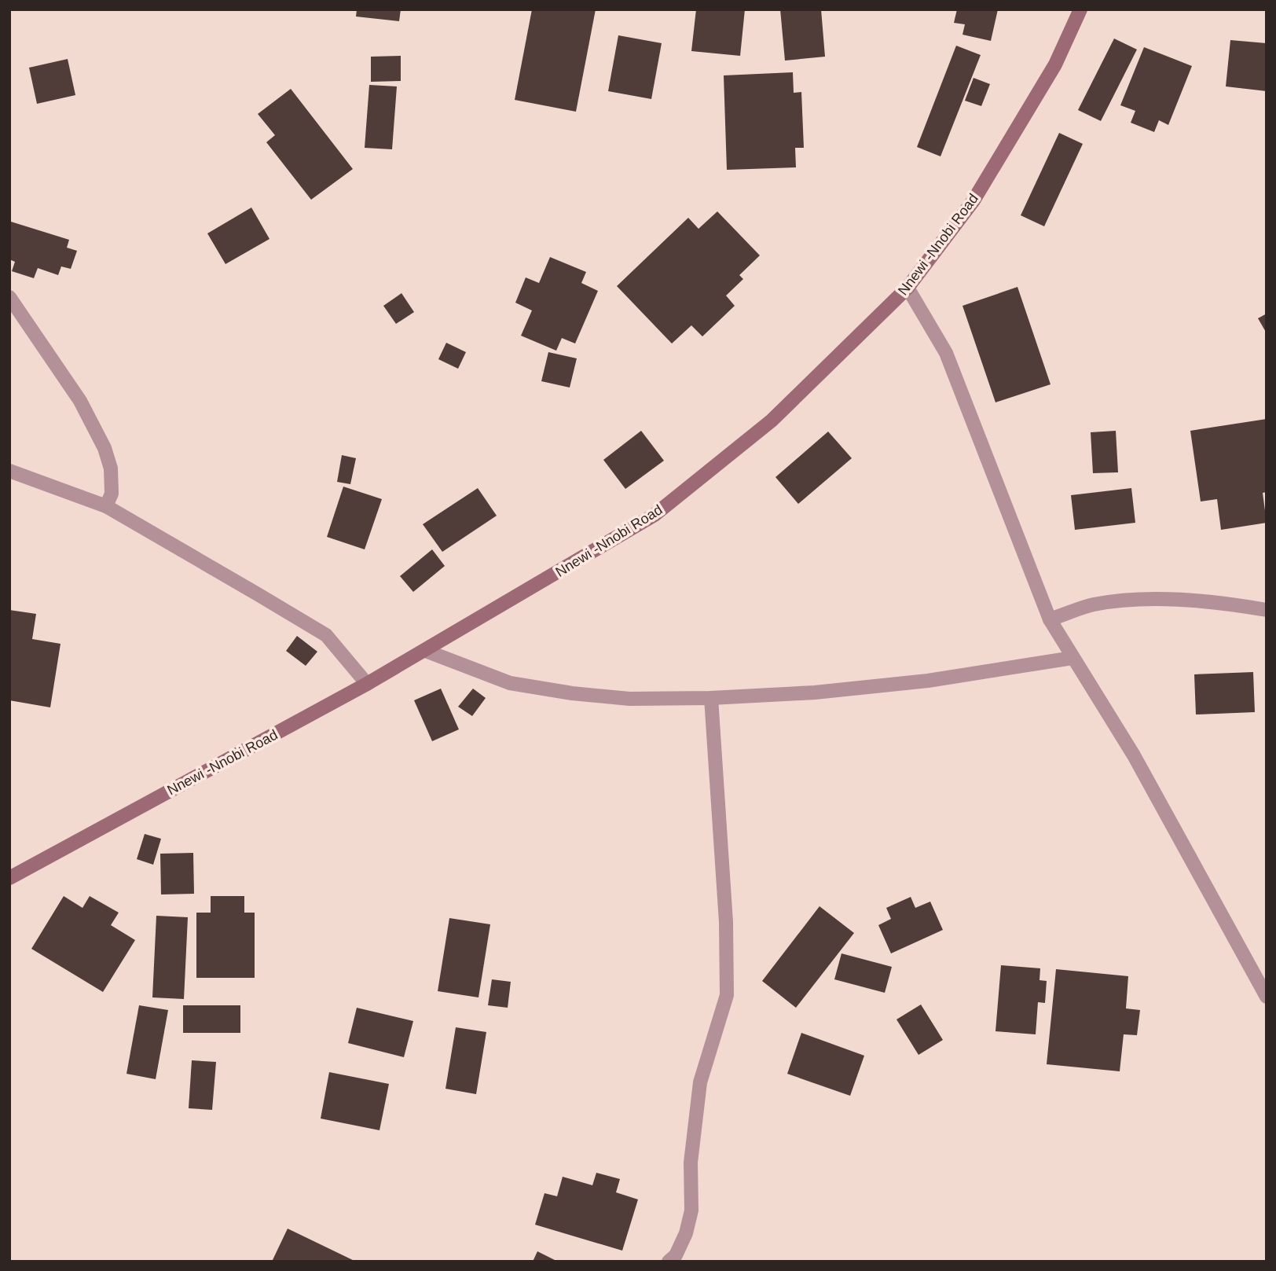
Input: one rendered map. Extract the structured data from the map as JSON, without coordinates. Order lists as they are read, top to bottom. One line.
{"streets":{"main road":["Nnewi -Nnobi Road"]}}
